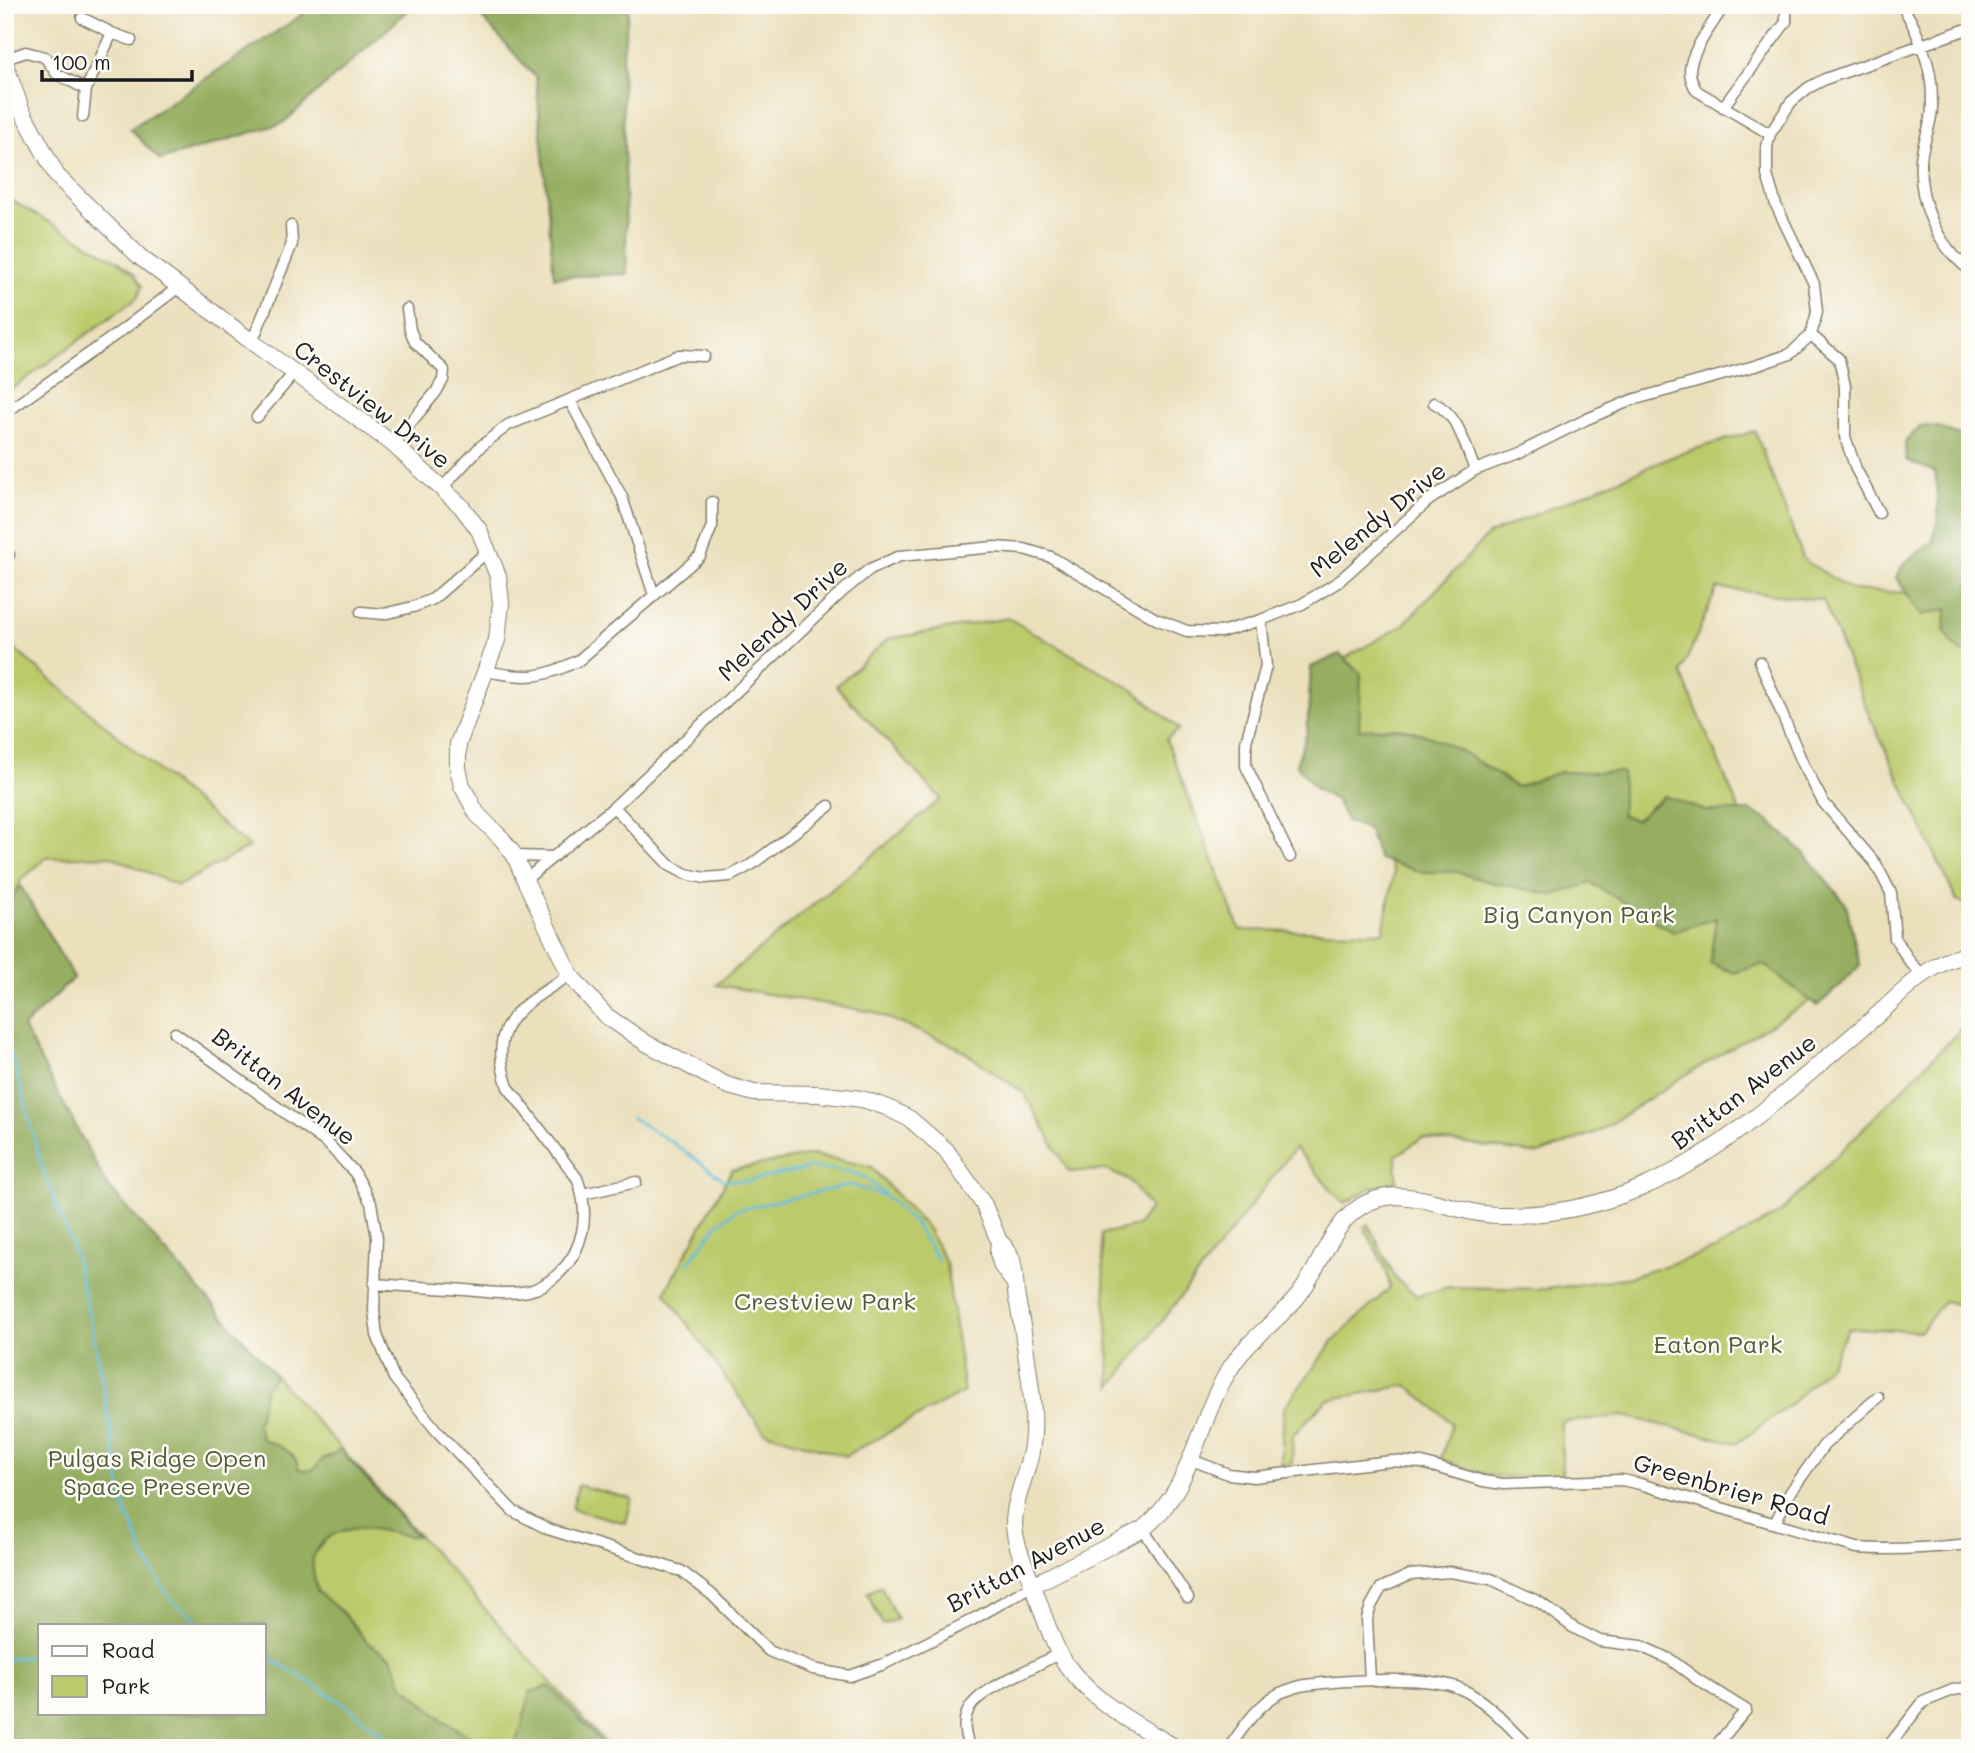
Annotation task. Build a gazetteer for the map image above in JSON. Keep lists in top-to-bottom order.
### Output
{
  "streets": {
    "street": [
      "Crestview Drive",
      "Melendy Drive",
      "Brittan Avenue",
      "Greenbrier Road"
    ]
  },
  "crossings": [
    ["Crestview Drive", "Melendy Drive"],
    ["Crestview Drive", "Brittan Avenue"],
    ["Brittan Avenue", "Greenbrier Road"]
  ],
  "parks": [
    "Big Canyon Park",
    "Crestview Park",
    "Eaton Park",
    "Pulgas Ridge Open Space Preserve"
  ],
  "legend": ["Road", "Park"],
  "scale_bar": "100 m"
}
